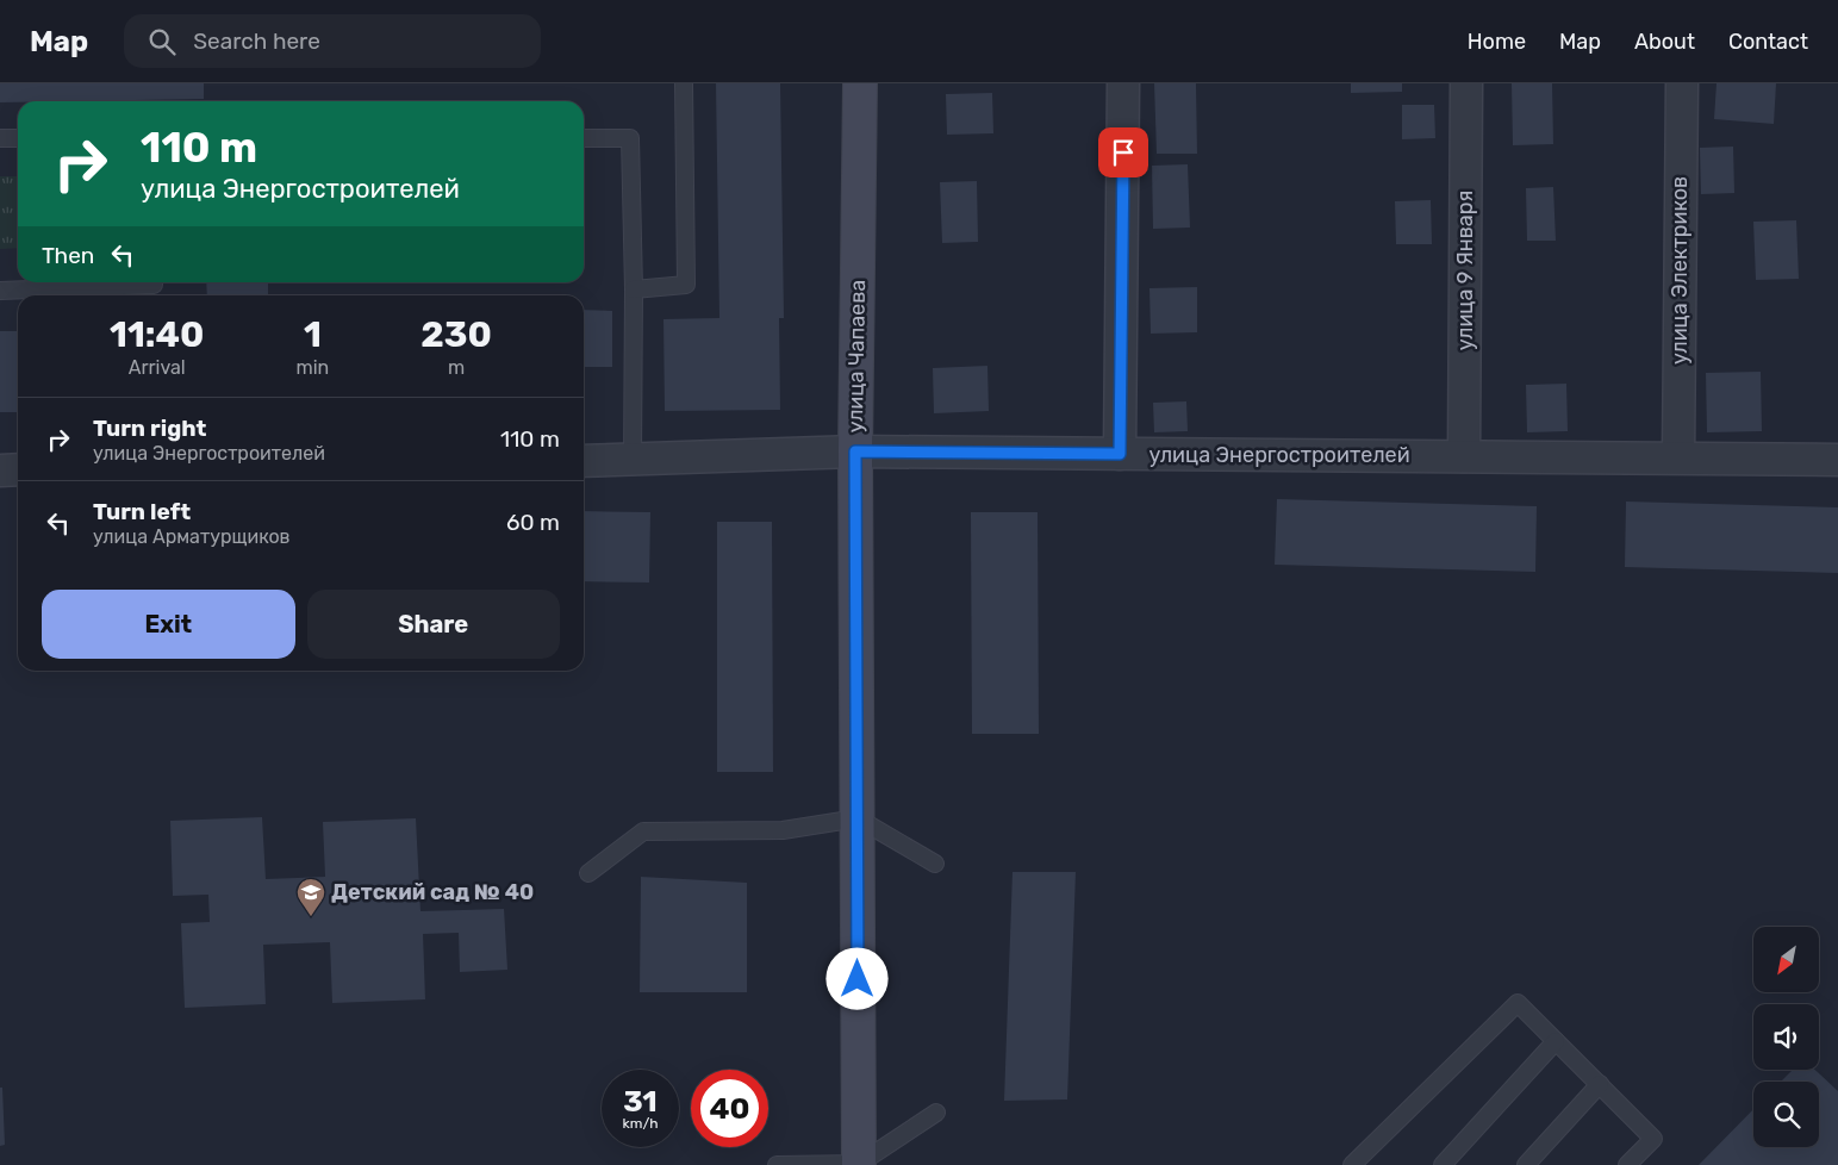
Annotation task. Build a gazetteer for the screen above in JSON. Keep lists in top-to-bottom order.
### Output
{
  "streets": {
    "street": [
      "улица 9 Января",
      "улица Электриков",
      "улица Чапаева",
      "улица Энергостроителей"
    ]
  },
  "crossings": [
    ["улица 9 Января", "улица Энергостроителей"],
    ["улица Электриков", "улица Энергостроителей"],
    ["улица Чапаева", "улица Энергостроителей"]
  ],
  "places": {
    "school or university": ["Детский сад № 40"]
  },
  "north": "bottom left",
  "page": {
    "header": "Map",
    "search": "Search here",
    "nav": [
      "Home",
      "Map",
      "About",
      "Contact"
    ],
    "turn": ["110 m", "улица Энергостроителей"],
    "then": "Then",
    "eta": [
      "11:40",
      "Arrival",
      "1",
      "min",
      "230",
      "m"
    ],
    "list": [
      {
        "name": "Turn right",
        "note": "улица Энергостроителей",
        "value": "110 m"
      },
      {
        "name": "Turn left",
        "note": "улица Арматурщиков",
        "value": "60 m"
      }
    ],
    "buttons": ["Exit", "Share"],
    "speed": "31 km/h",
    "limit": "40"
  }
}
